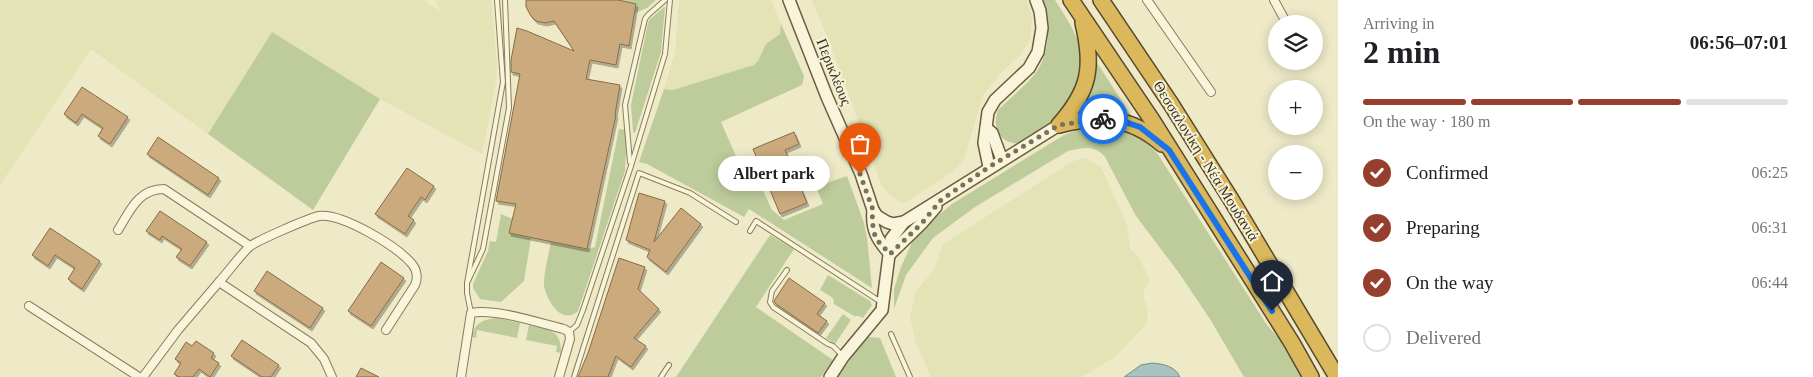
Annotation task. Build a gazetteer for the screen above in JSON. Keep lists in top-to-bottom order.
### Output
{
  "streets": {
    "highway": ["Θεσσαλονίκη - Νέα Μουδανιά"],
    "street": ["Περικλέους"]
  },
  "places": ["Albert park"],
  "page": {
    "heading": ["2 min", "Arriving in", "06:56–07:01"],
    "map_buttons": ["+", "−"],
    "bar": "On the way · 180 m",
    "list": [
      ["Confirmed", "06:25"],
      ["Preparing", "06:31"],
      ["On the way", "06:44"],
      "Delivered"
    ],
    "bubble": "Albert park"
  }
}
